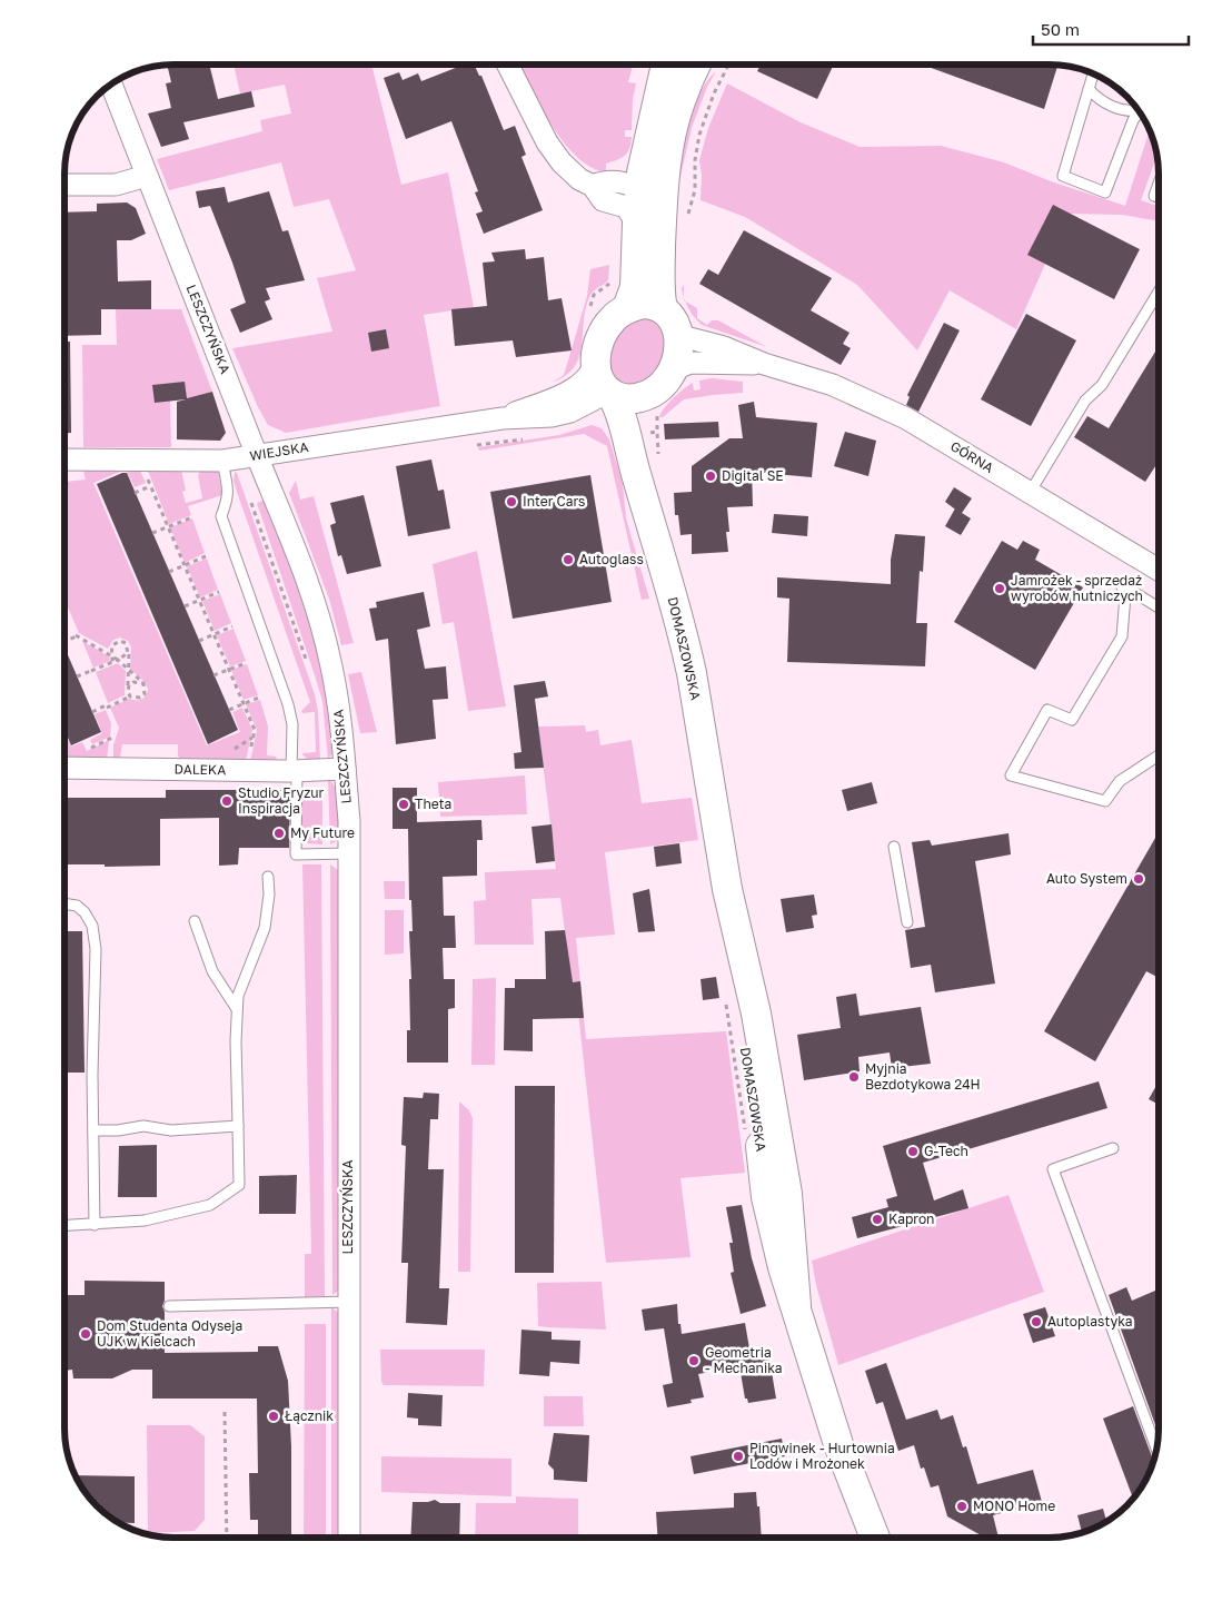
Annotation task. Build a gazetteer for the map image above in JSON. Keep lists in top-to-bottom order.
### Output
{
  "streets": {
    "street": [
      "LESZCZYŃSKA",
      "WIEJSKA",
      "GÓRNA",
      "DOMASZOWSKA",
      "DALEKA"
    ]
  },
  "crossings": [
    ["LESZCZYŃSKA", "WIEJSKA"],
    ["LESZCZYŃSKA", "DALEKA"],
    ["WIEJSKA", "GÓRNA"],
    ["WIEJSKA", "DOMASZOWSKA"],
    ["GÓRNA", "DOMASZOWSKA"]
  ],
  "places": [
    "Digital SE",
    "Inter Cars",
    "Autoglass",
    "Jamrożek - sprzedaż wyrobów hutniczych",
    "Studio Fryzur Inspiracja",
    "Theta",
    "My Future",
    "Auto System",
    "Myjnia Bezdotykowa 24H",
    "G-Tech",
    "Kapron",
    "Autoplastyka",
    "Dom Studenta Odyseja UJK w Kielcach",
    "Geometria - Mechanika",
    "Łącznik",
    "Pingwinek - Hurtownia Lodów i Mrożonek",
    "MONO Home"
  ],
  "scale_bar": "50 m"
}
